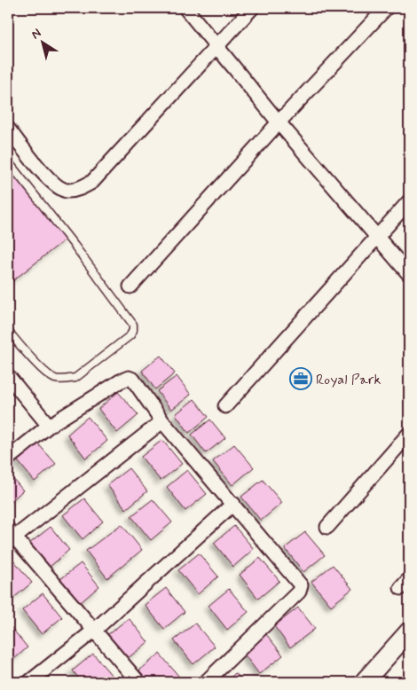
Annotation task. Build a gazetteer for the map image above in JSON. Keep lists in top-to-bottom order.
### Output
{
  "places": {
    "office": ["Royal Park"]
  },
  "north": "top left"
}
